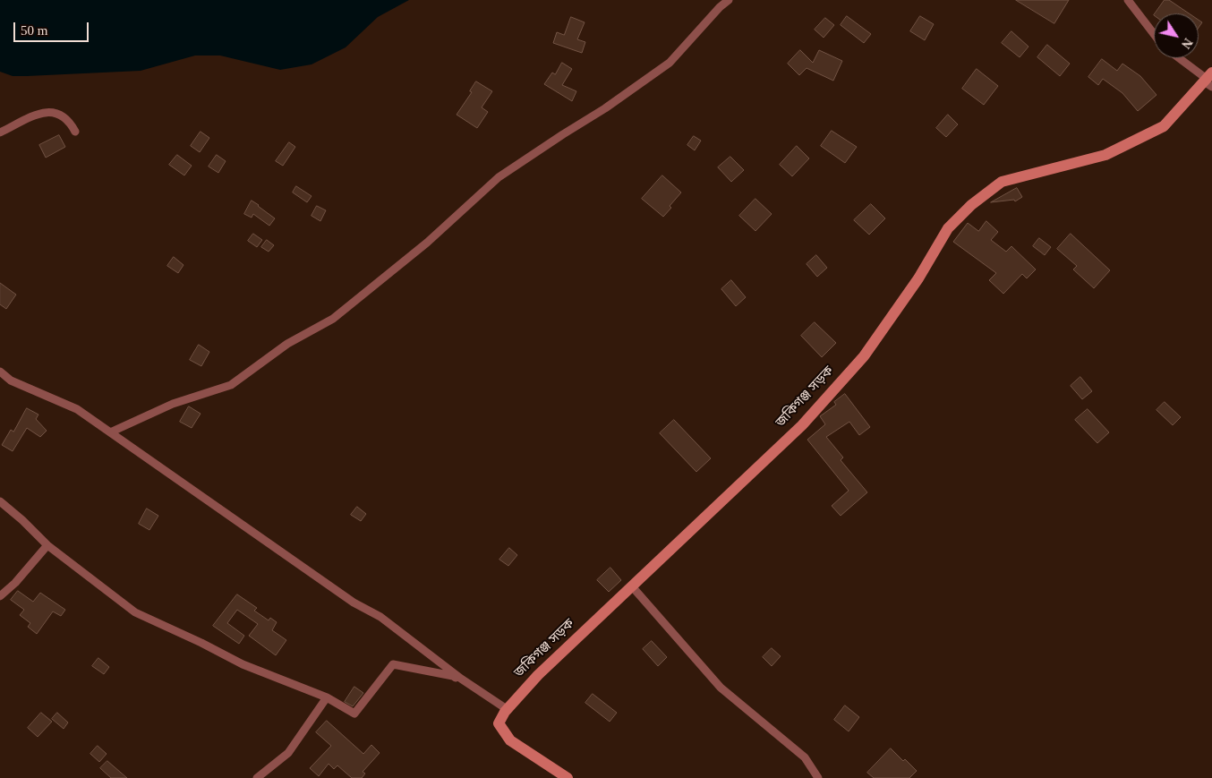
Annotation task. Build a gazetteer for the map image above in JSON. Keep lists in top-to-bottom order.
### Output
{
  "streets": {
    "main road": ["জকিগঞ্জ সড়ক"]
  },
  "scale_bar": "50 m",
  "north": "bottom right"
}
